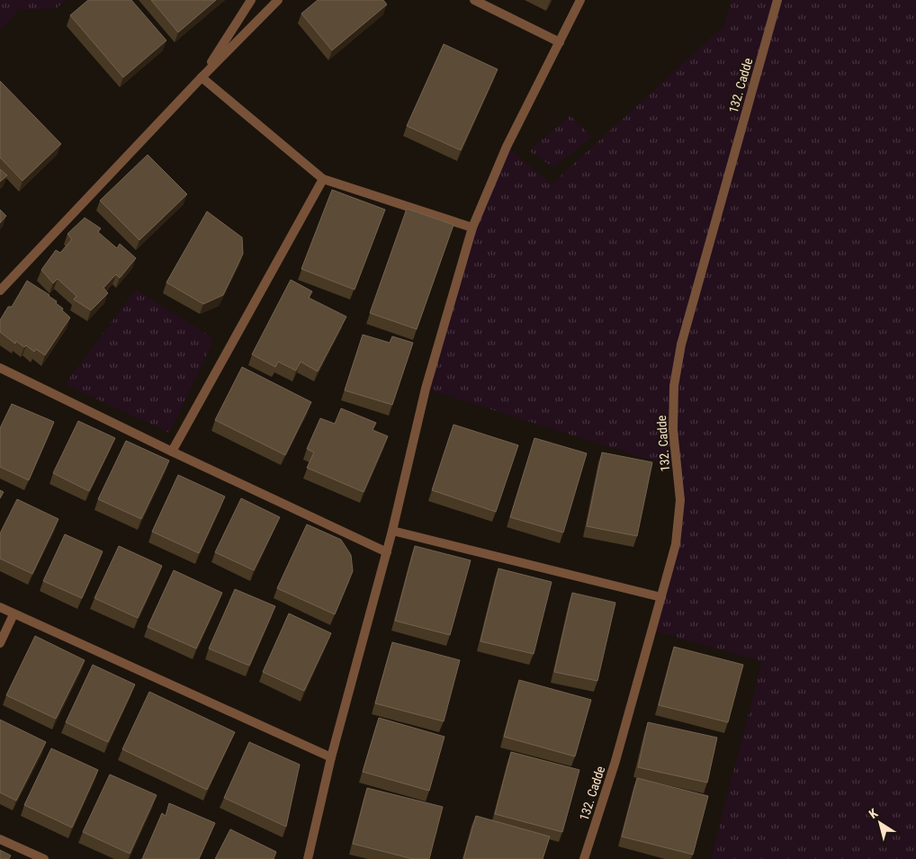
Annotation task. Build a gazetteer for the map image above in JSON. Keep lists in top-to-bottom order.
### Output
{
  "streets": {
    "street": ["132. Cadde"]
  },
  "north": "top left"
}
